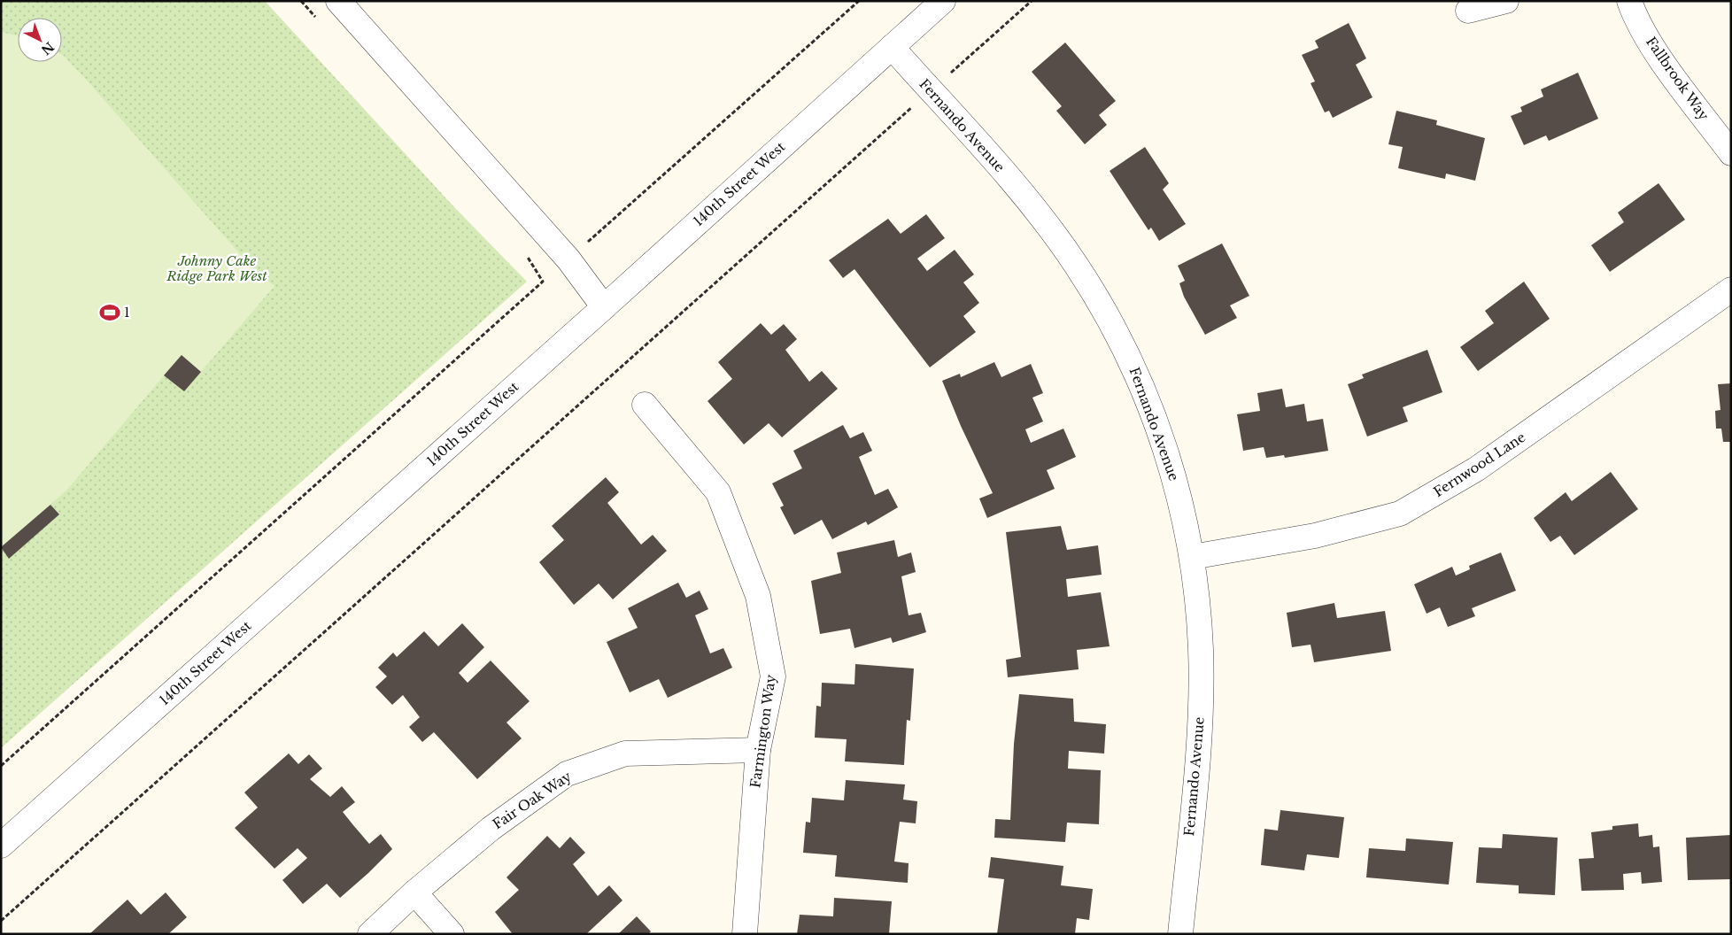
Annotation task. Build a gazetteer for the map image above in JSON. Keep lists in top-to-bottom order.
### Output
{
  "streets": {
    "street": [
      "Fallbrook Way",
      "Fernando Avenue",
      "140th Street West",
      "Fernwood Lane",
      "Farmington Way",
      "Fair Oak Way"
    ]
  },
  "crossings": [
    ["Fernando Avenue", "140th Street West"],
    ["Fernando Avenue", "Fernwood Lane"],
    ["Farmington Way", "Fair Oak Way"]
  ],
  "parks": ["Johnny Cake Ridge Park West"],
  "places": {
    "sports": ["1"]
  },
  "north": "bottom right"
}
